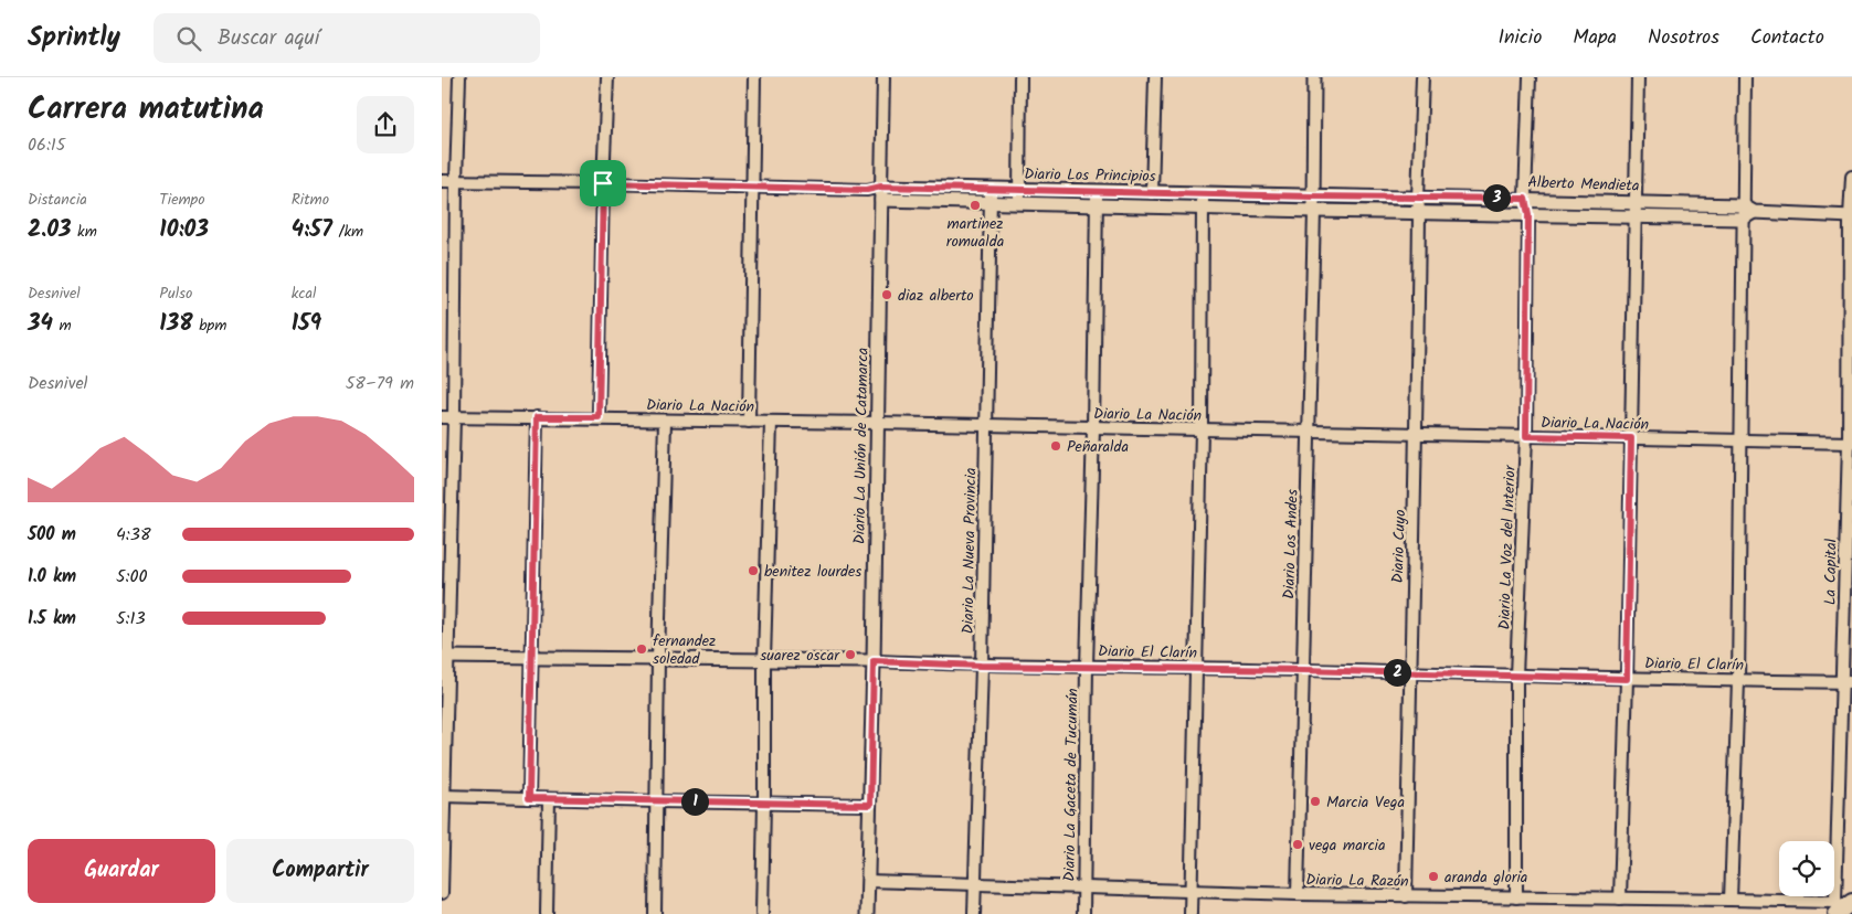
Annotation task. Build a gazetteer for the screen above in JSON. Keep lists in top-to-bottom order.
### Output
{
  "streets": {
    "street": [
      "Diario Los Principios",
      "Alberto Mendieta",
      "Diario La Nación",
      "Diario La Unión de Catamarca",
      "Diario Los Andes",
      "Diario Cuyo",
      "Diario La Voz del Interior",
      "Diario La Nueva Provincia",
      "La Capital",
      "Diario El Clarín",
      "Diario La Gaceta de Tucumán",
      "Diario La Razón"
    ]
  },
  "crossings": [
    ["Diario Los Principios", "Alberto Mendieta"],
    ["Diario Los Principios", "Diario La Unión de Catamarca"],
    ["Diario Los Principios", "Diario Los Andes"],
    ["Diario Los Principios", "Diario La Nueva Provincia"],
    ["Diario Los Principios", "Diario La Gaceta de Tucumán"],
    ["Alberto Mendieta", "Diario Los Andes"],
    ["Alberto Mendieta", "Diario Cuyo"],
    ["Alberto Mendieta", "Diario La Voz del Interior"],
    ["Alberto Mendieta", "La Capital"],
    ["Diario La Nación", "Diario La Unión de Catamarca"],
    ["Diario La Nación", "Diario Los Andes"],
    ["Diario La Nación", "Diario Cuyo"],
    ["Diario La Nación", "Diario La Voz del Interior"],
    ["Diario La Nación", "Diario La Nueva Provincia"],
    ["Diario La Nación", "La Capital"],
    ["Diario La Nación", "Diario La Gaceta de Tucumán"],
    ["Diario La Unión de Catamarca", "Diario El Clarín"],
    ["Diario La Unión de Catamarca", "Diario La Razón"],
    ["Diario Los Andes", "Diario El Clarín"],
    ["Diario Los Andes", "Diario La Razón"],
    ["Diario Cuyo", "Diario El Clarín"],
    ["Diario Cuyo", "Diario La Razón"],
    ["Diario La Voz del Interior", "Diario El Clarín"],
    ["Diario La Voz del Interior", "Diario La Razón"],
    ["Diario La Nueva Provincia", "Diario El Clarín"],
    ["Diario La Nueva Provincia", "Diario La Razón"],
    ["La Capital", "Diario El Clarín"],
    ["La Capital", "Diario La Razón"],
    ["Diario El Clarín", "Diario La Gaceta de Tucumán"],
    ["Diario La Gaceta de Tucumán", "Diario La Razón"]
  ],
  "places": [
    "martinez romualda",
    "diaz alberto",
    "Peñaralda",
    "benitez lourdes",
    "fernandez soledad",
    "suarez oscar",
    "Marcia Vega",
    "vega marcia",
    "aranda gloria"
  ],
  "page": {
    "header": "Sprintly",
    "search": "Buscar aquí",
    "nav": [
      "Inicio",
      "Mapa",
      "Nosotros",
      "Contacto"
    ],
    "heading": ["Carrera matutina", "06:15"],
    "stats": [
      ["Distancia", "2.03 km"],
      ["Tiempo", "10:03"],
      ["Ritmo", "4:57 /km"],
      ["Desnivel", "34 m"],
      ["Pulso", "138 bpm"],
      ["kcal", "159"]
    ],
    "pins": ["3", "2", "1"],
    "chart": ["Desnivel", "58–79 m"],
    "list": [
      {
        "name": "500 m",
        "note": "4:38"
      },
      {
        "name": "1.0 km",
        "note": "5:00"
      },
      {
        "name": "1.5 km",
        "note": "5:13"
      }
    ],
    "buttons": ["Guardar", "Compartir"]
  }
}
